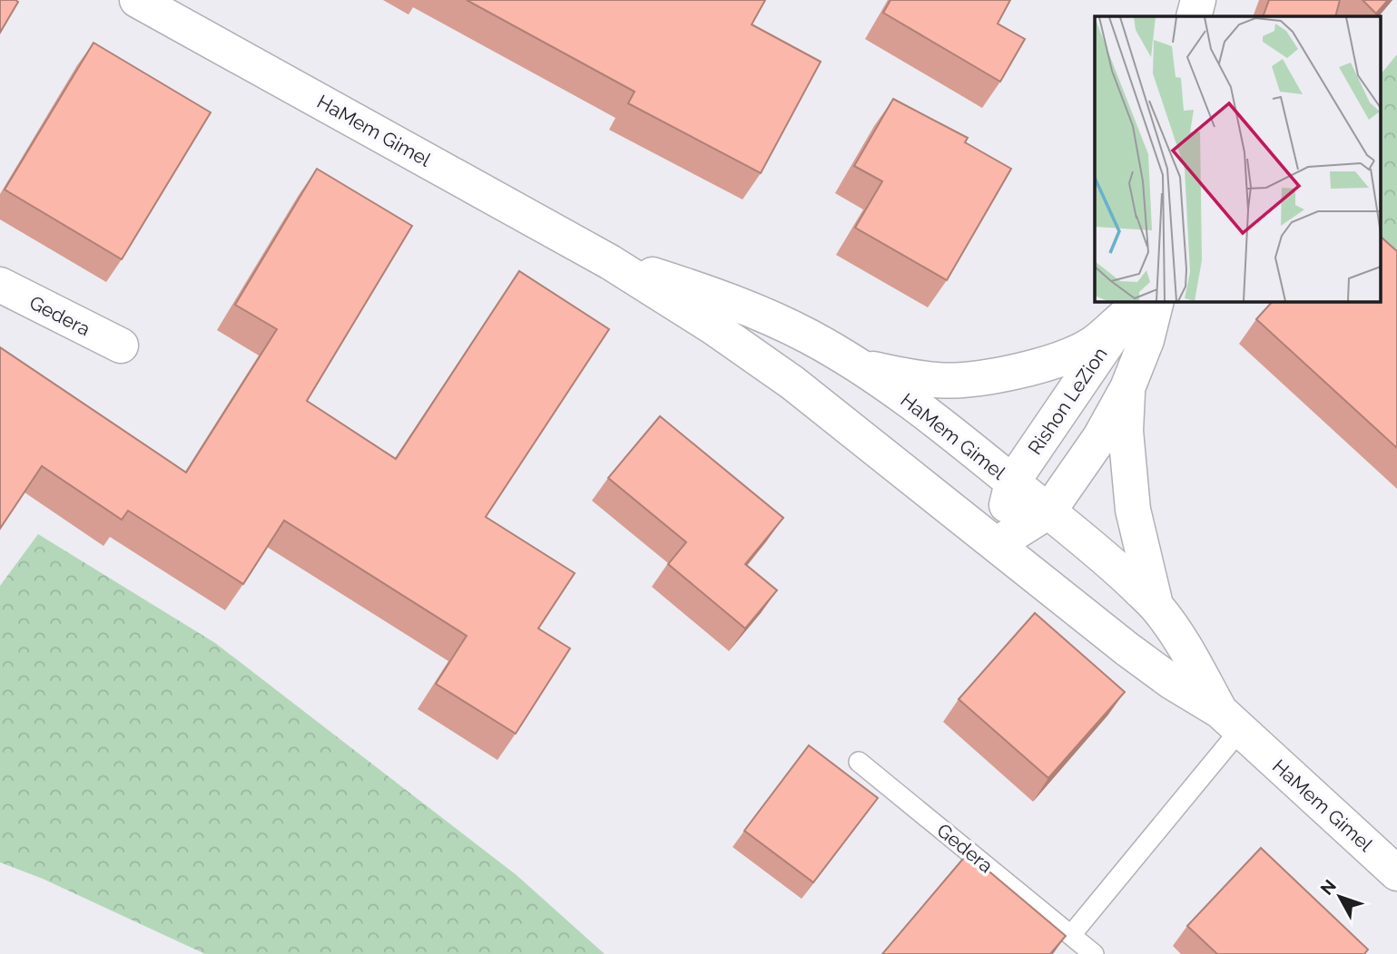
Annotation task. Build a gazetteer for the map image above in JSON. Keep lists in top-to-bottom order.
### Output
{
  "streets": {
    "street": ["HaMem Gimel", "Gedera", "Rishon LeZion"]
  },
  "crossings": [
    ["HaMem Gimel", "Rishon LeZion"]
  ],
  "north": "top left"
}
